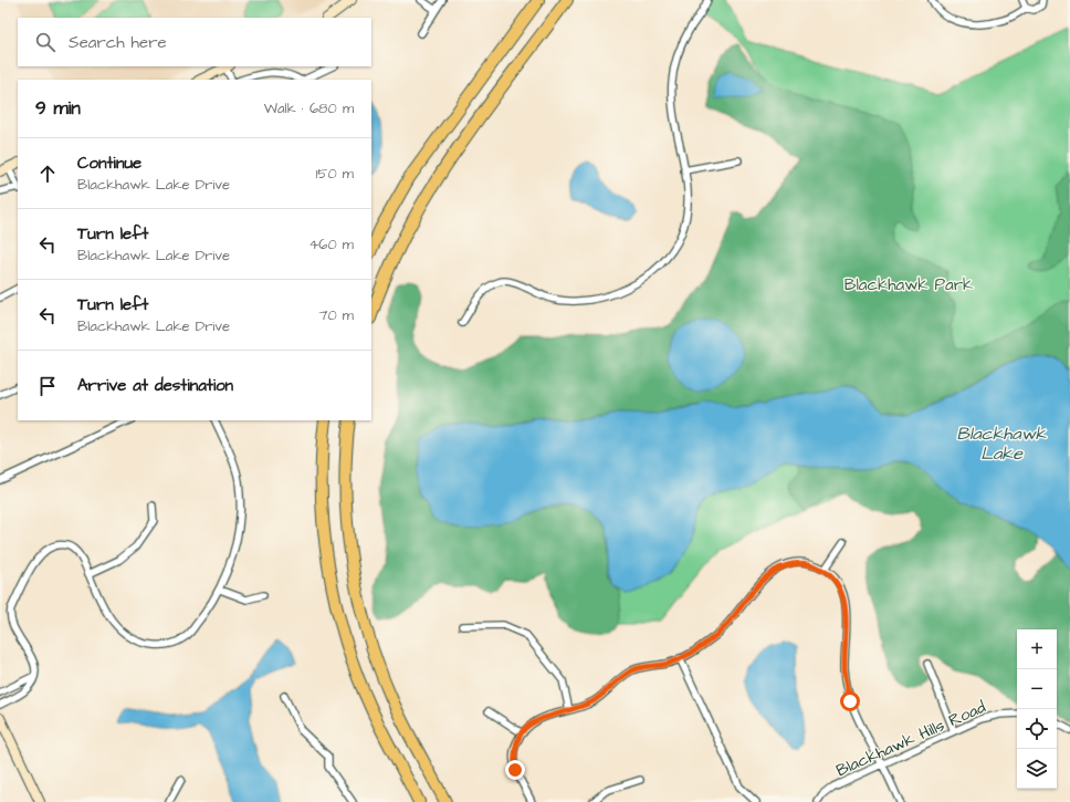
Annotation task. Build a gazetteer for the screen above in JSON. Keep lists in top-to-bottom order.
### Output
{
  "streets": {
    "street": ["Blackhawk Hills Road"]
  },
  "water": ["Blackhawk Lake"],
  "parks": ["Blackhawk Park"],
  "page": {
    "search": "Search here",
    "heading": ["9 min", "Walk · 680 m"],
    "list": [
      ["Continue", "Blackhawk Lake Drive", "150 m"],
      ["Turn left", "Blackhawk Lake Drive", "460 m"],
      ["Turn left", "Blackhawk Lake Drive", "70 m"],
      "Arrive at destination"
    ],
    "map_buttons": ["+", "−"]
  }
}
